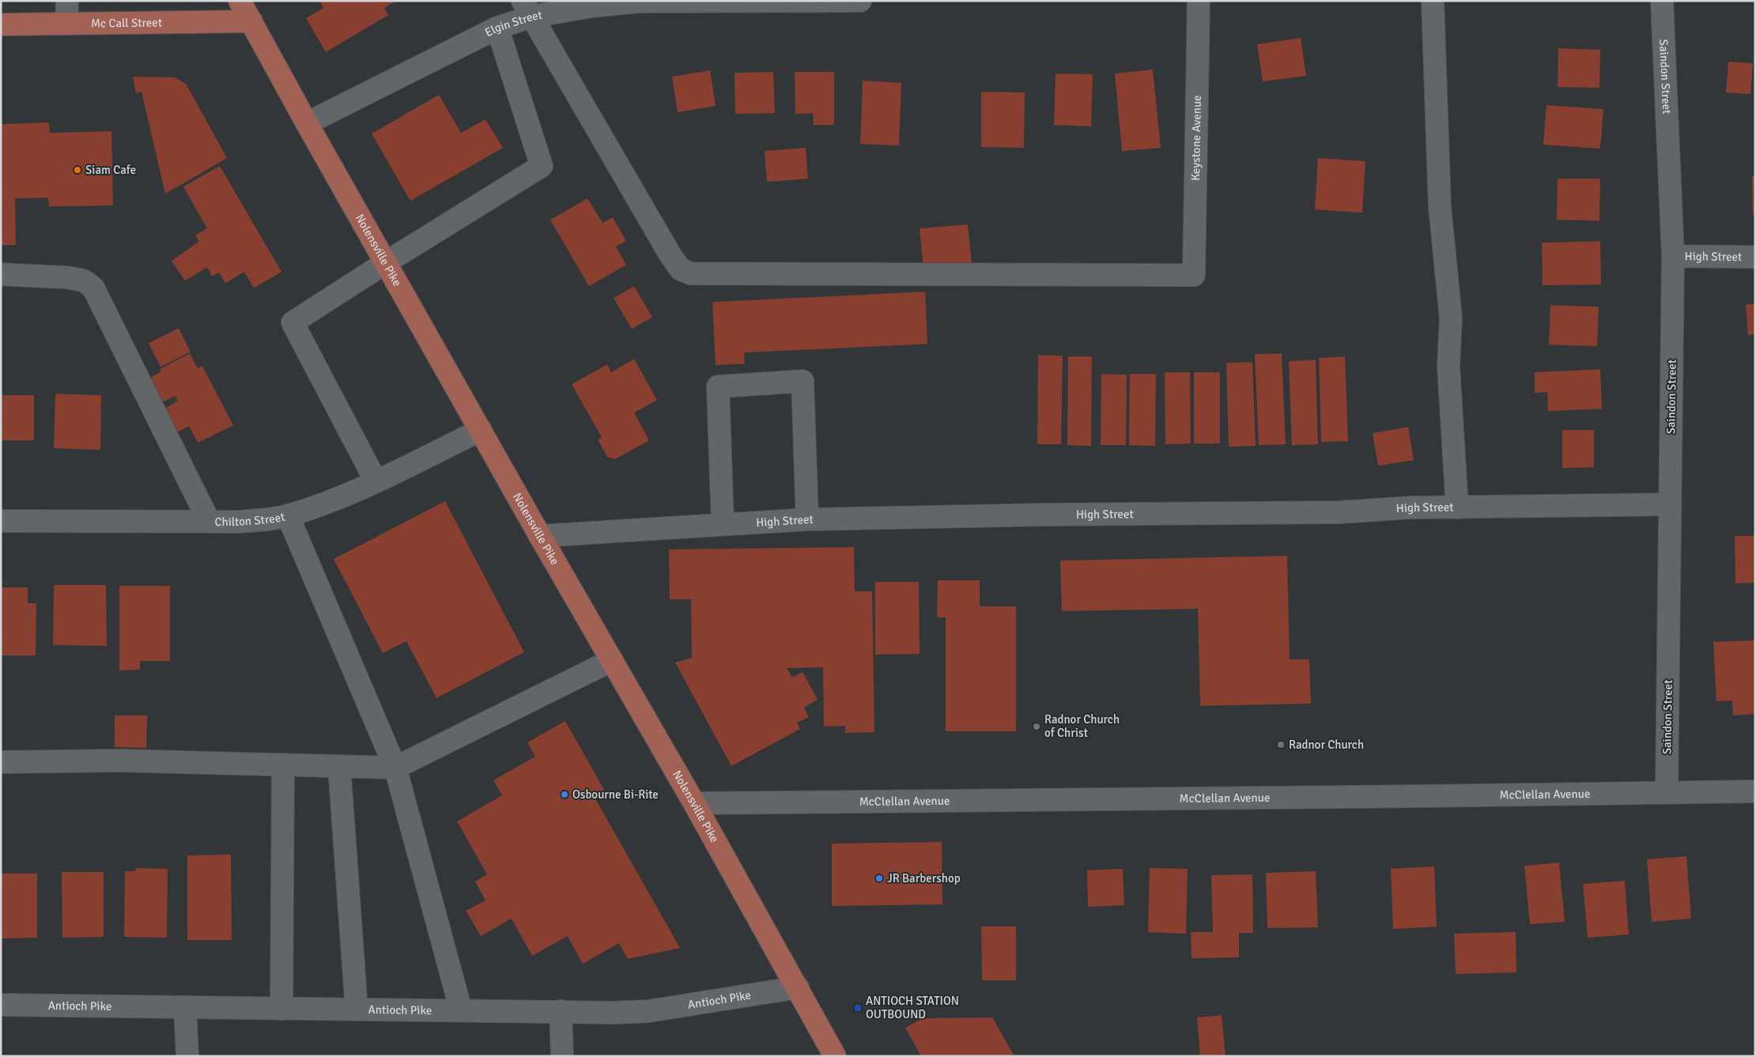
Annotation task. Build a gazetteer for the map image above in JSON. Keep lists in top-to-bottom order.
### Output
{
  "streets": {
    "main road": ["Mc Call Street", "Nolensville Pike"],
    "street": [
      "Elgin Street",
      "Saindon Street",
      "Keystone Avenue",
      "High Street",
      "Chilton Street",
      "McClellan Avenue",
      "Antioch Pike"
    ]
  },
  "crossings": [
    ["Mc Call Street", "Nolensville Pike"],
    ["Elgin Street", "Keystone Avenue"],
    ["Elgin Street", "Nolensville Pike"],
    ["Saindon Street", "High Street"],
    ["Saindon Street", "McClellan Avenue"],
    ["Nolensville Pike", "High Street"],
    ["Nolensville Pike", "Chilton Street"],
    ["Nolensville Pike", "McClellan Avenue"],
    ["Nolensville Pike", "Antioch Pike"]
  ],
  "places": {
    "other": [
      "Siam Cafe",
      "Radnor Church of Christ",
      "Radnor Church",
      "Osbourne Bi-Rite",
      "JR Barbershop"
    ],
    "transit": ["ANTIOCH STATION OUTBOUND"]
  }
}
